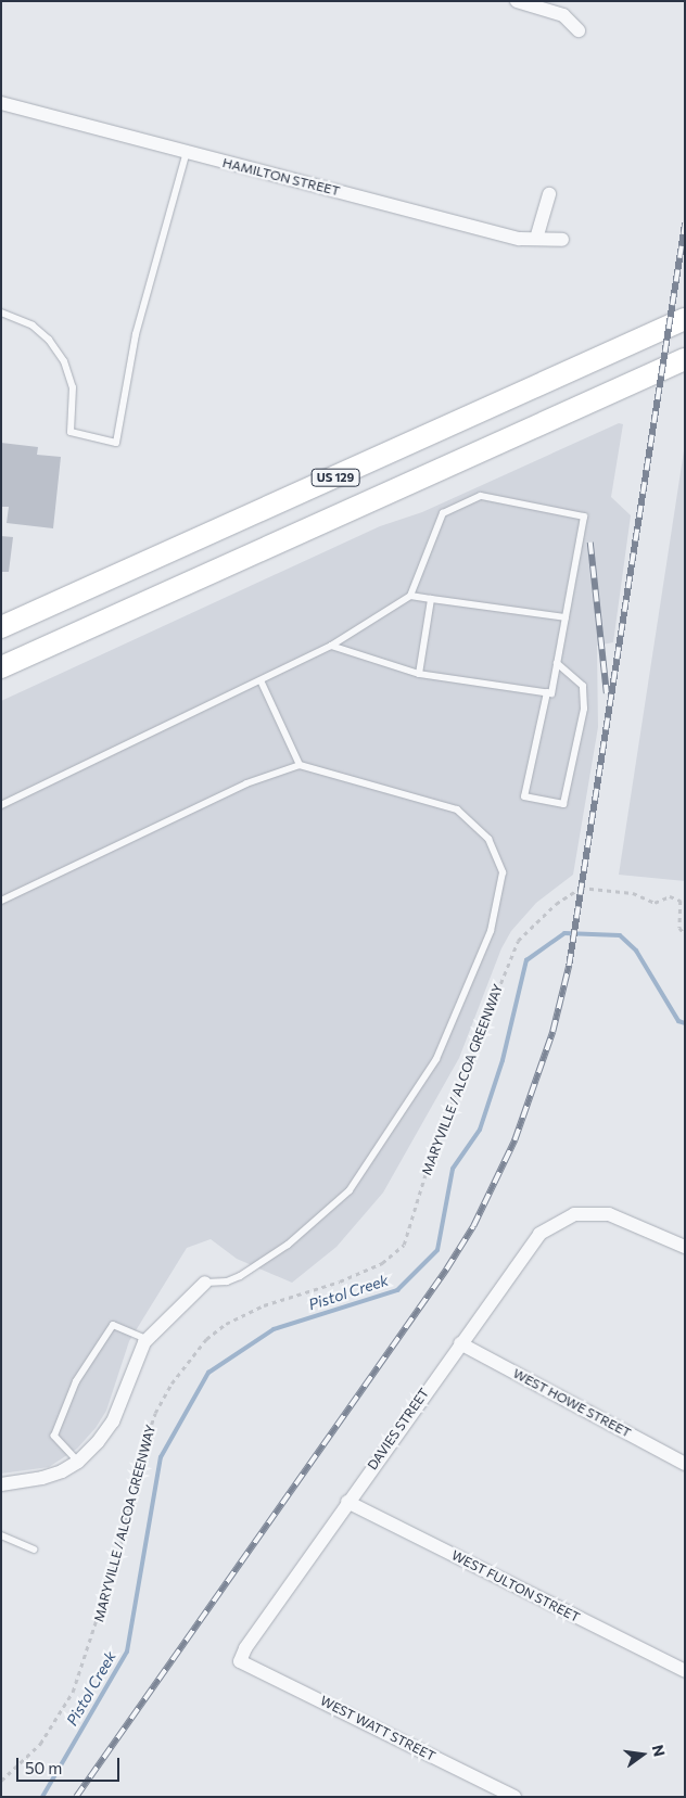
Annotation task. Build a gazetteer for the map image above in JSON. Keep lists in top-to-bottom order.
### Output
{
  "streets": {
    "highway": ["US 129"],
    "street": [
      "HAMILTON STREET",
      "WEST HOWE STREET",
      "DAVIES STREET",
      "WEST FULTON STREET",
      "WEST WATT STREET"
    ],
    "path": ["MARYVILLE / ALCOA GREENWAY"]
  },
  "crossings": [
    ["WEST HOWE STREET", "DAVIES STREET"],
    ["DAVIES STREET", "WEST FULTON STREET"],
    ["DAVIES STREET", "WEST WATT STREET"]
  ],
  "water": ["Pistol Creek"],
  "scale_bar": "50 m",
  "north": "right"
}
